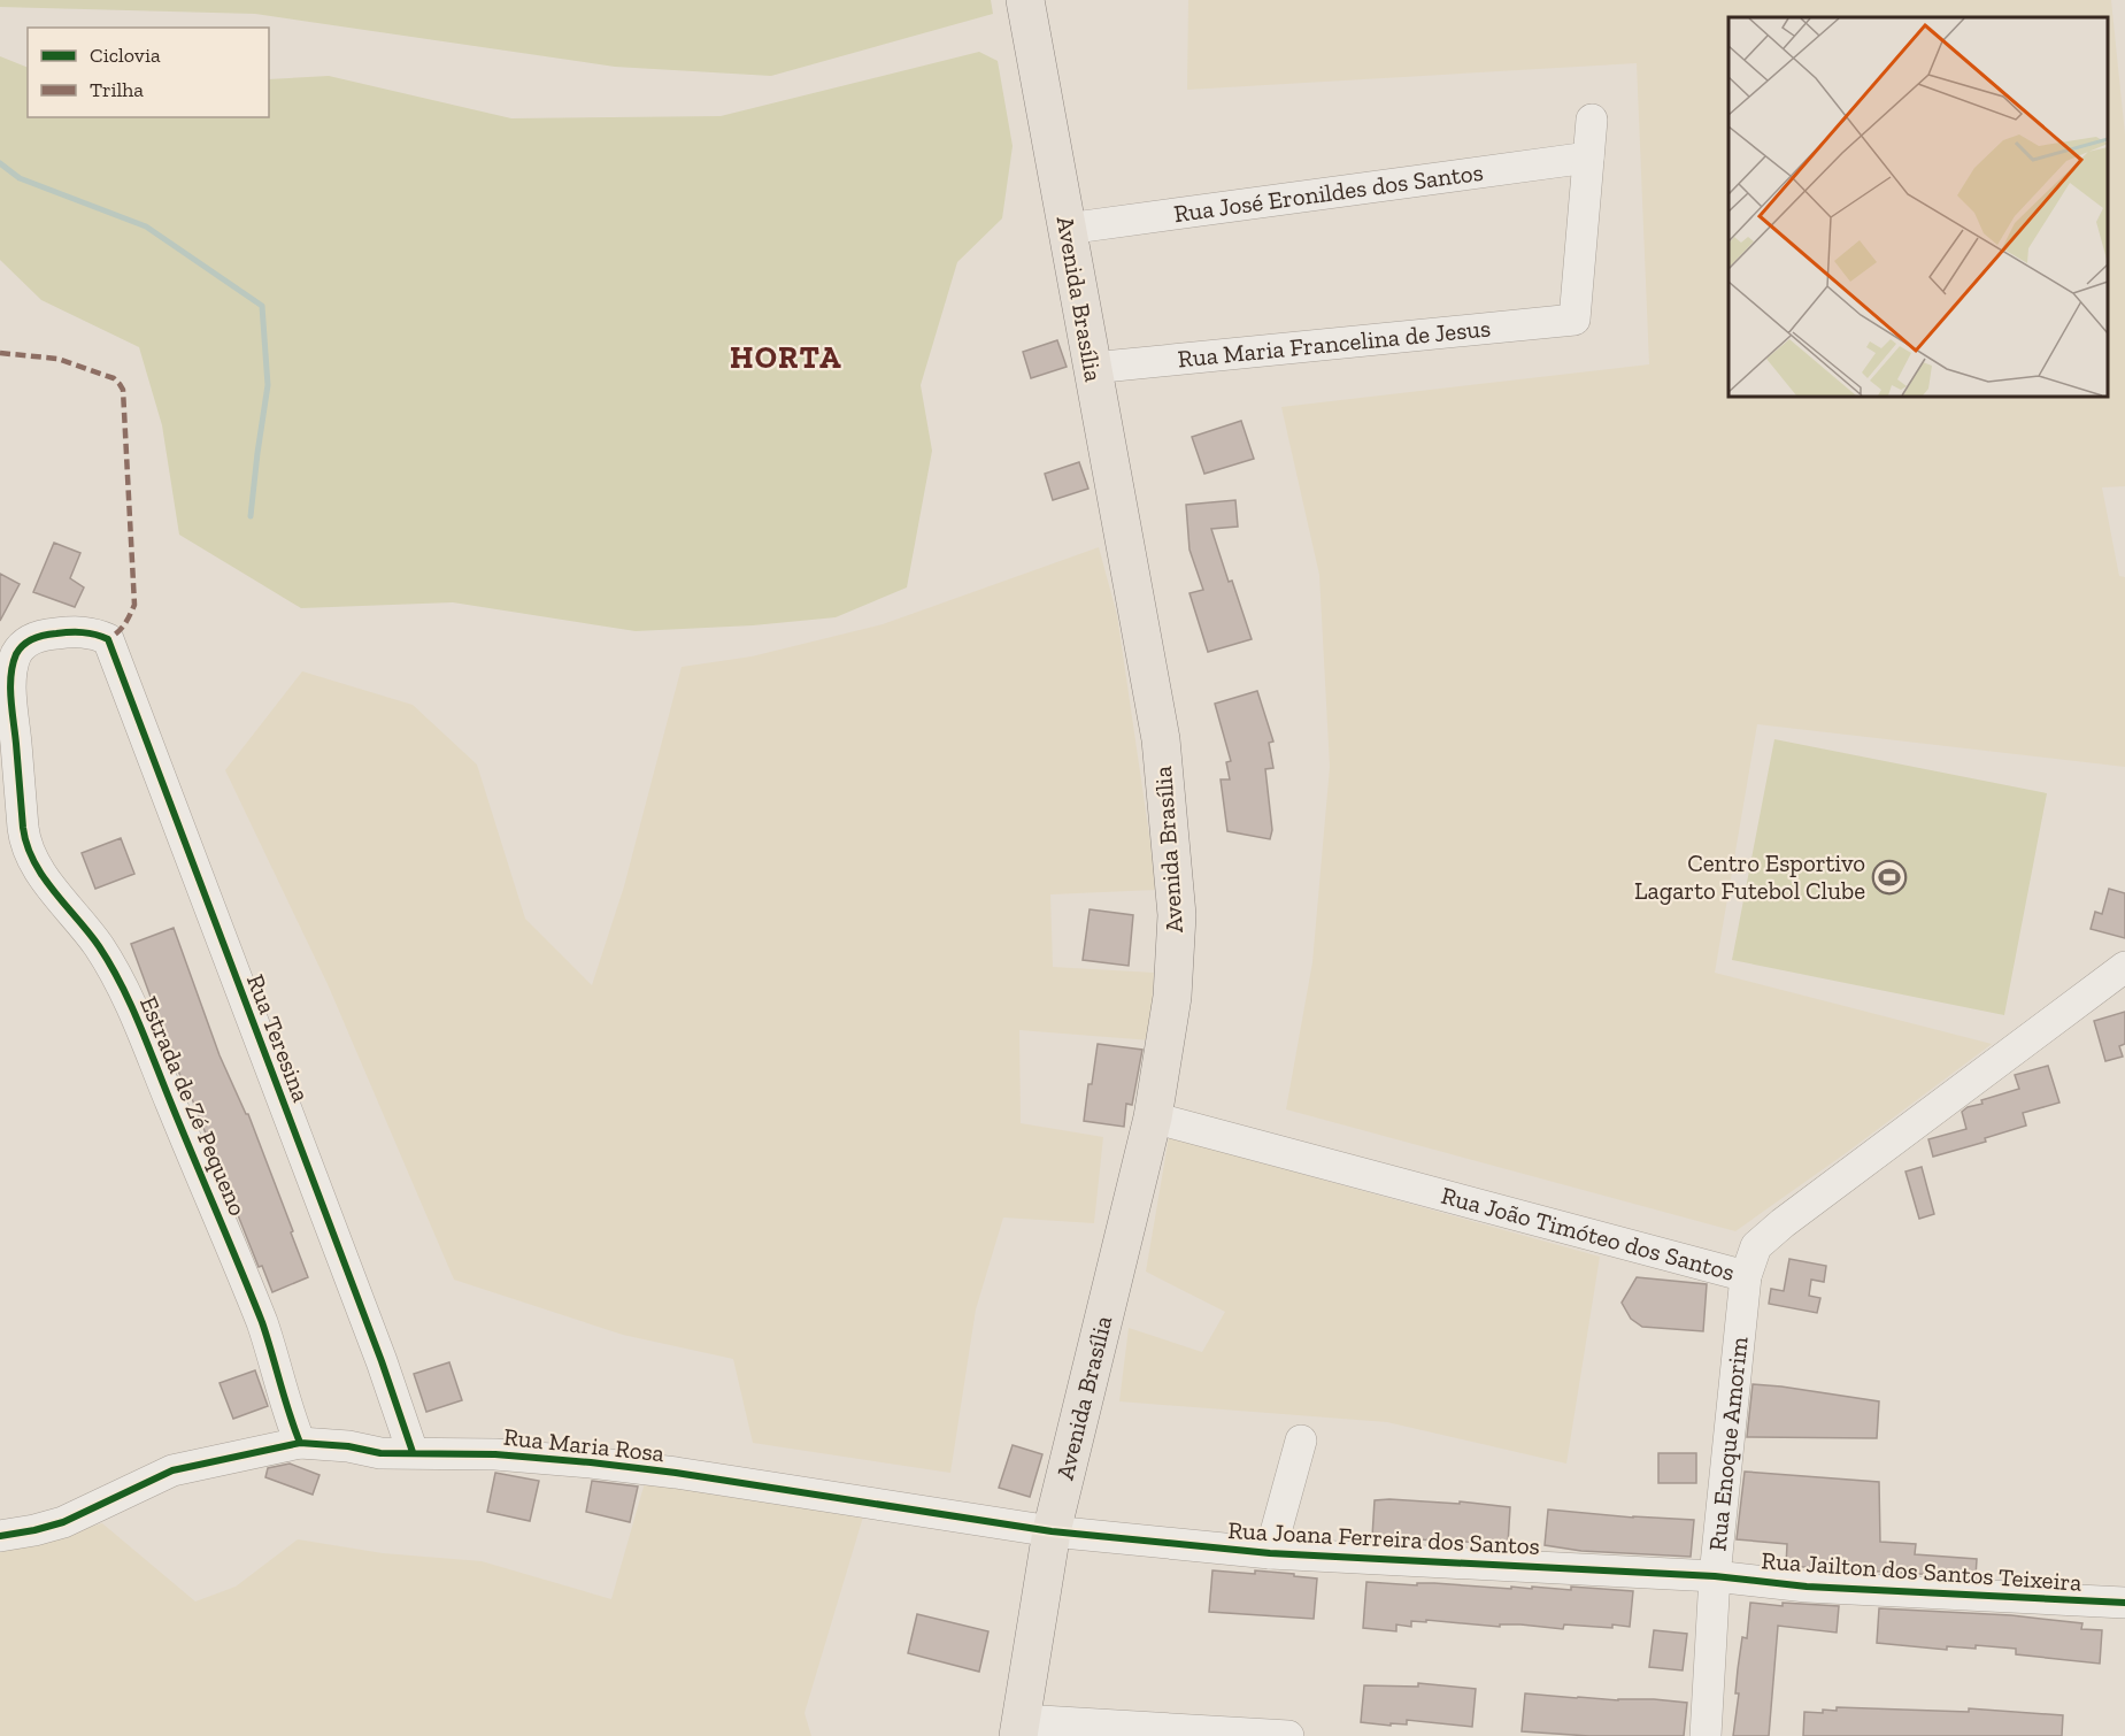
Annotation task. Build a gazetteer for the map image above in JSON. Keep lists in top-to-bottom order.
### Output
{
  "streets": {
    "main road": ["Avenida Brasília"],
    "street": [
      "Rua José Eronildes dos Santos",
      "Rua Maria Francelina de Jesus",
      "Rua Teresina",
      "Estrada de Zé Pequeno",
      "Rua João Timóteo dos Santos",
      "Rua Enoque Amorim",
      "Rua Maria Rosa",
      "Rua Joana Ferreira dos Santos",
      "Rua Jailton dos Santos Teixeira"
    ]
  },
  "crossings": [
    ["Rua José Eronildes dos Santos", "Avenida Brasília"],
    ["Rua José Eronildes dos Santos", "Rua Maria Francelina de Jesus"],
    ["Avenida Brasília", "Rua Maria Francelina de Jesus"],
    ["Avenida Brasília", "Rua João Timóteo dos Santos"],
    ["Avenida Brasília", "Rua Maria Rosa"],
    ["Avenida Brasília", "Rua Joana Ferreira dos Santos"],
    ["Rua Teresina", "Estrada de Zé Pequeno"],
    ["Rua Teresina", "Rua Maria Rosa"],
    ["Estrada de Zé Pequeno", "Rua Maria Rosa"],
    ["Rua João Timóteo dos Santos", "Rua Enoque Amorim"],
    ["Rua Enoque Amorim", "Rua Joana Ferreira dos Santos"],
    ["Rua Enoque Amorim", "Rua Jailton dos Santos Teixeira"],
    ["Rua Maria Rosa", "Rua Joana Ferreira dos Santos"],
    ["Rua Joana Ferreira dos Santos", "Rua Jailton dos Santos Teixeira"]
  ],
  "districts": ["HORTA"],
  "places": {
    "sports": ["Centro Esportivo Lagarto Futebol Clube"]
  },
  "legend": ["Ciclovia", "Trilha"]
}
